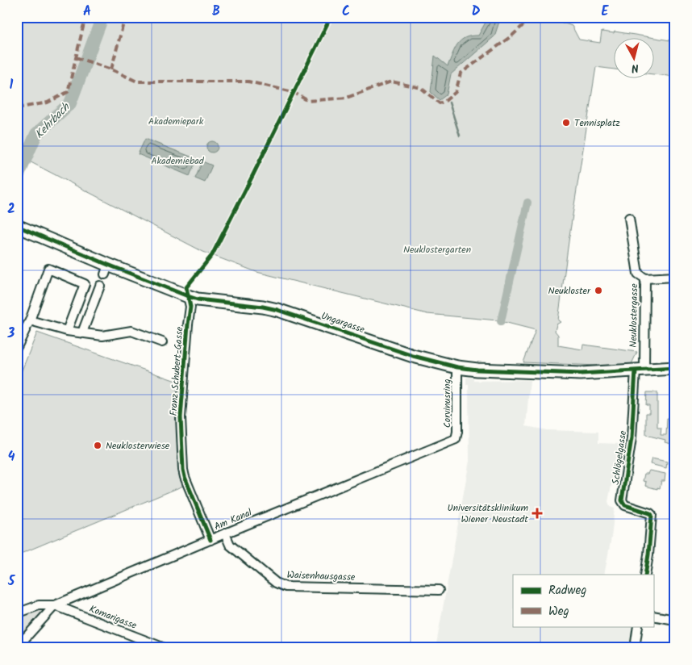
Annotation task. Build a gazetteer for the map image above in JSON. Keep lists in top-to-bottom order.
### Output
{
  "streets": {
    "main road": ["Ungargasse"],
    "street": [
      "Neuklostergasse",
      "Franz Schubert-Gasse",
      "Corvinusring",
      "Schlögelgasse",
      "Am Kanal",
      "Waisenhausgasse",
      "Komarigasse"
    ]
  },
  "crossings": [
    ["Neuklostergasse", "Ungargasse"],
    ["Neuklostergasse", "Schlögelgasse"],
    ["Ungargasse", "Franz Schubert-Gasse"],
    ["Ungargasse", "Corvinusring"],
    ["Ungargasse", "Schlögelgasse"],
    ["Franz Schubert-Gasse", "Am Kanal"],
    ["Corvinusring", "Am Kanal"],
    ["Am Kanal", "Waisenhausgasse"],
    ["Am Kanal", "Komarigasse"]
  ],
  "water": ["Kehrbach"],
  "parks": ["Akademiepark", "Akademiebad", "Neuklostergarten"],
  "places": {
    "other": ["Tennisplatz", "Neukloster", "Neuklosterwiese"],
    "health": ["Universitätsklinikum Wiener Neustadt"]
  },
  "legend": ["Radweg", "Weg"],
  "north": "bottom",
  "grid": {
    "columns": [
      "A",
      "B",
      "C",
      "D",
      "E"
    ],
    "rows": [
      "1",
      "2",
      "3",
      "4",
      "5"
    ]
  }
}
